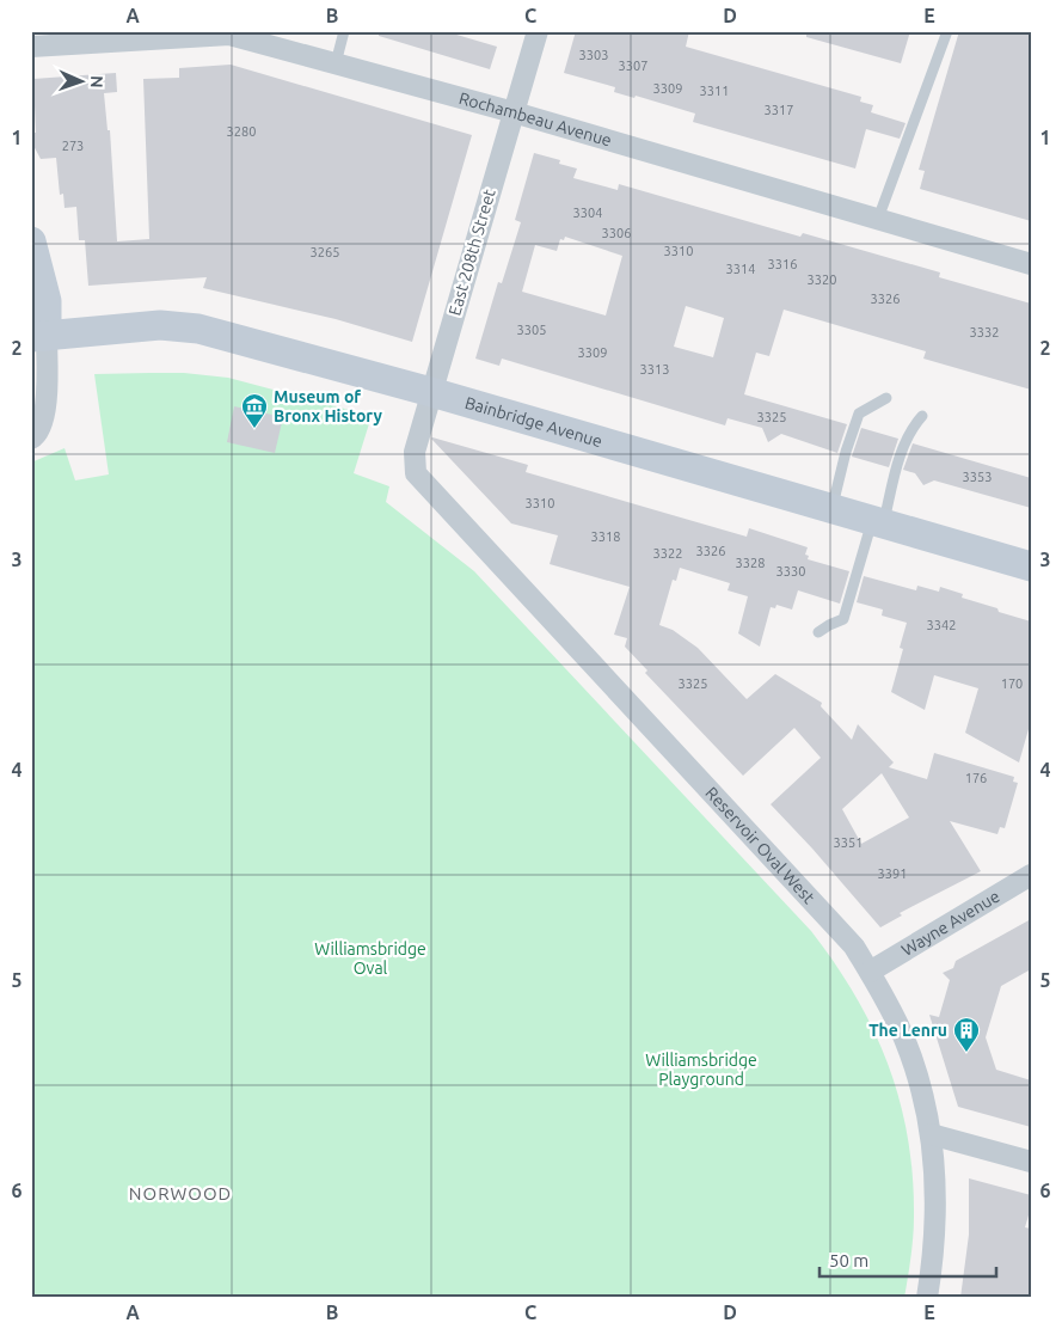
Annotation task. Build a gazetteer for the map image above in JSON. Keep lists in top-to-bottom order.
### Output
{
  "streets": {
    "main road": ["Bainbridge Avenue"],
    "street": [
      "Rochambeau Avenue",
      "East 208th Street",
      "Reservoir Oval West",
      "Wayne Avenue"
    ]
  },
  "crossings": [
    ["Rochambeau Avenue", "East 208th Street"],
    ["East 208th Street", "Bainbridge Avenue"],
    ["East 208th Street", "Reservoir Oval West"],
    ["Reservoir Oval West", "Wayne Avenue"]
  ],
  "districts": ["NORWOOD"],
  "parks": ["Williamsbridge Oval", "Williamsbridge Playground"],
  "places": {
    "museum": ["Museum of Bronx History"],
    "building": ["The Lenru"]
  },
  "house_numbers": [
    "3303",
    "3307",
    "3309",
    "3311",
    "3317",
    "3280",
    "273",
    "3304",
    "3306",
    "3310",
    "3265",
    "3316",
    "3314",
    "3320",
    "3326",
    "3305",
    "3332",
    "3309",
    "3313",
    "3325",
    "3353",
    "3310",
    "3318",
    "3326",
    "3322",
    "3328",
    "3330",
    "3342",
    "3325",
    "170",
    "176",
    "3351",
    "3391"
  ],
  "scale_bar": "50 m",
  "north": "right",
  "grid": {
    "columns": [
      "A",
      "B",
      "C",
      "D",
      "E"
    ],
    "rows": [
      "1",
      "2",
      "3",
      "4",
      "5",
      "6"
    ]
  }
}
